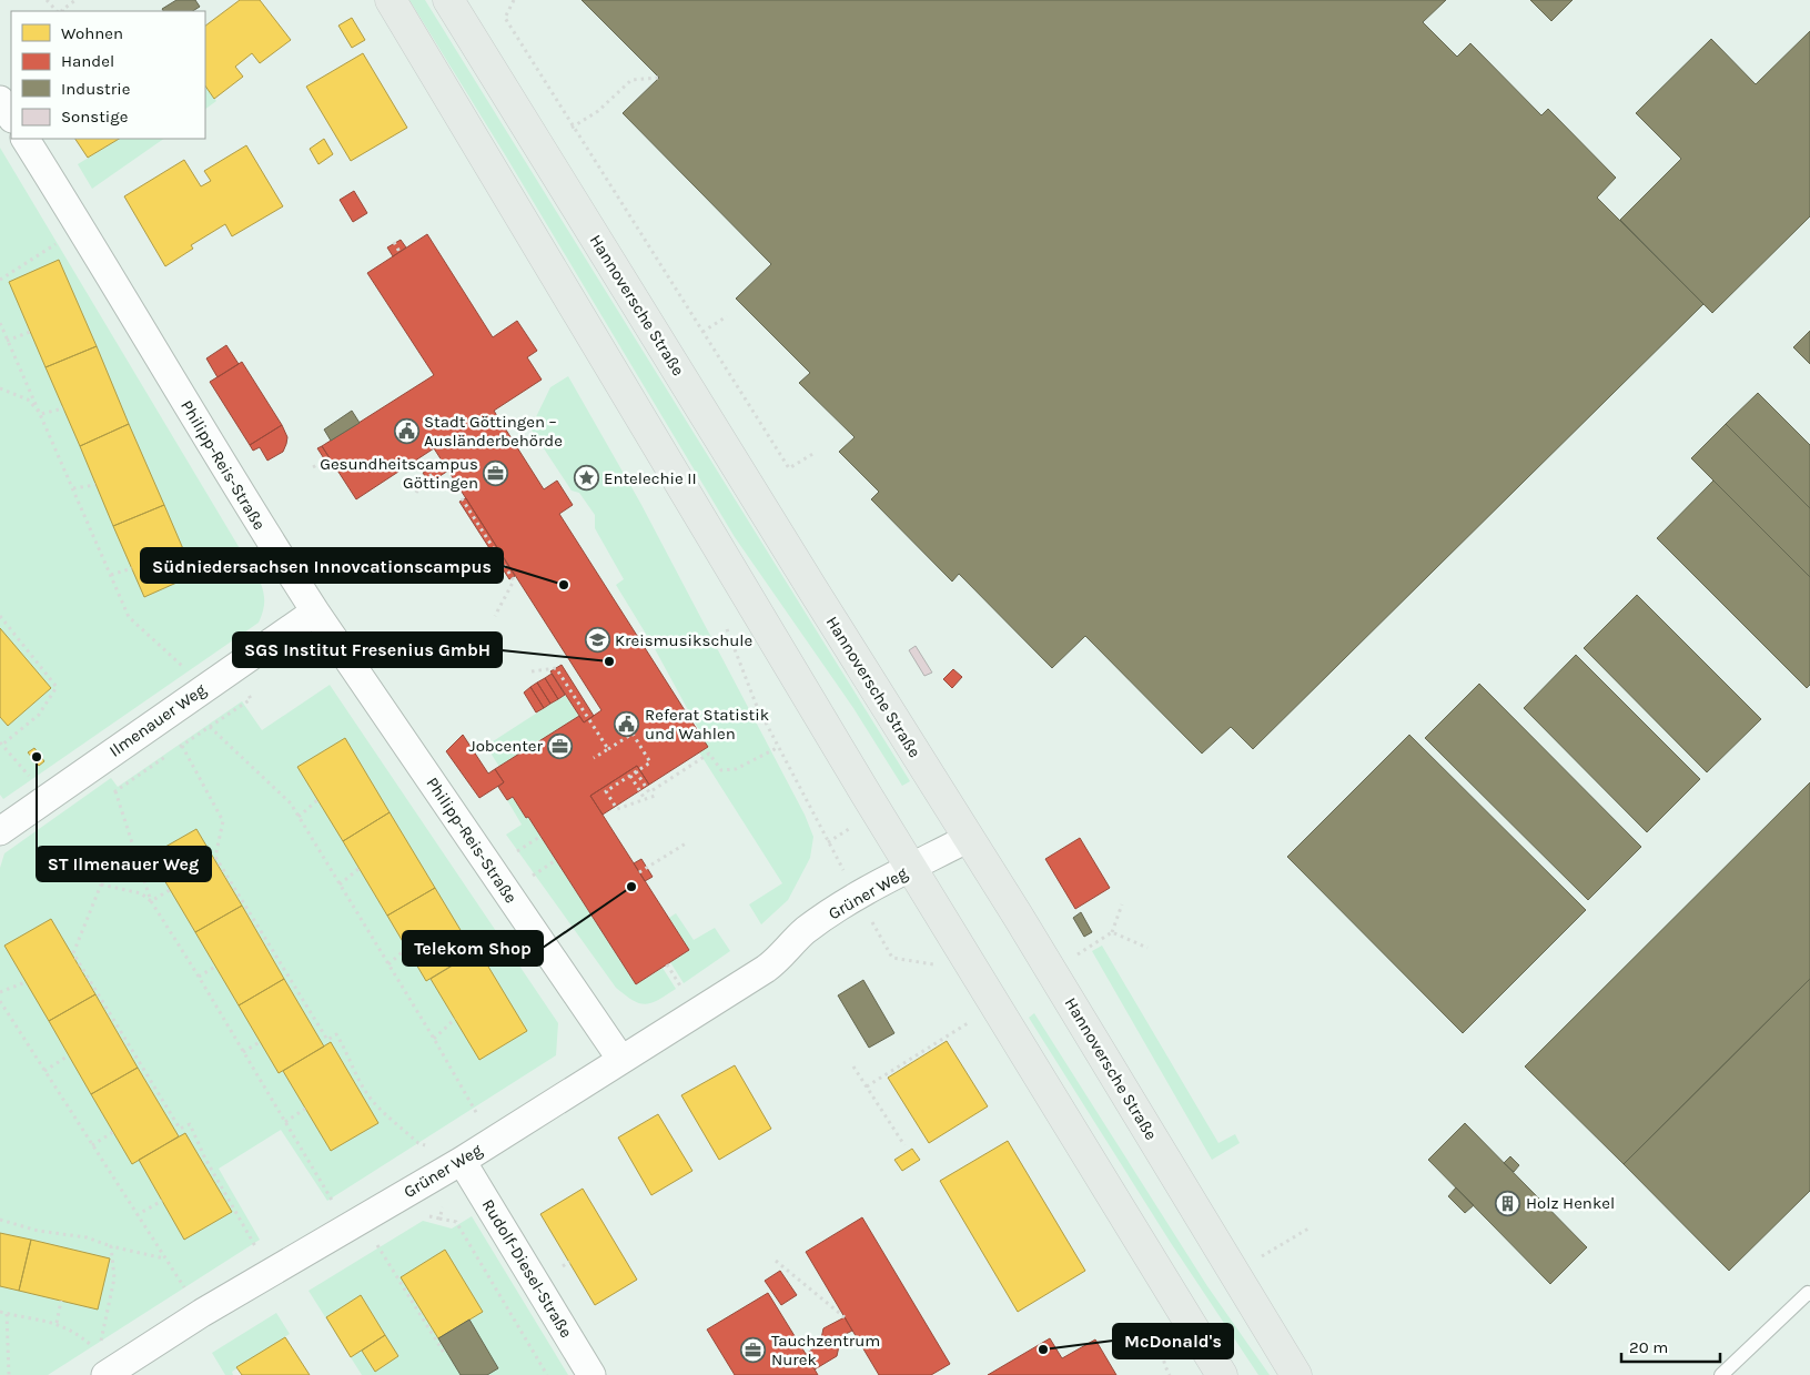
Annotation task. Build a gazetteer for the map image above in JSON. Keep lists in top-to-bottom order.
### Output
{
  "streets": {
    "main road": ["Hannoversche Straße"],
    "street": [
      "Philipp-Reis-Straße",
      "Ilmenauer Weg",
      "Grüner Weg",
      "Rudolf-Diesel-Straße"
    ]
  },
  "crossings": [
    ["Hannoversche Straße", "Grüner Weg"],
    ["Philipp-Reis-Straße", "Ilmenauer Weg"],
    ["Philipp-Reis-Straße", "Grüner Weg"],
    ["Grüner Weg", "Rudolf-Diesel-Straße"]
  ],
  "places": {
    "public building": ["Stadt Göttingen – Ausländerbehörde", "Referat Statistik und Wahlen"],
    "office": ["Gesundheitscampus Göttingen", "Jobcenter", "Tauchzentrum Nurek"],
    "place": ["Entelechie II"],
    "other": [
      "Südniedersachsen Innovcationscampus",
      "SGS Institut Fresenius GmbH",
      "ST Ilmenauer Weg",
      "Telekom Shop",
      "McDonald's"
    ],
    "school or university": ["Kreismusikschule"],
    "building": ["Holz Henkel"]
  },
  "legend": [
    "Wohnen",
    "Handel",
    "Industrie",
    "Sonstige"
  ],
  "scale_bar": "20 m"
}
